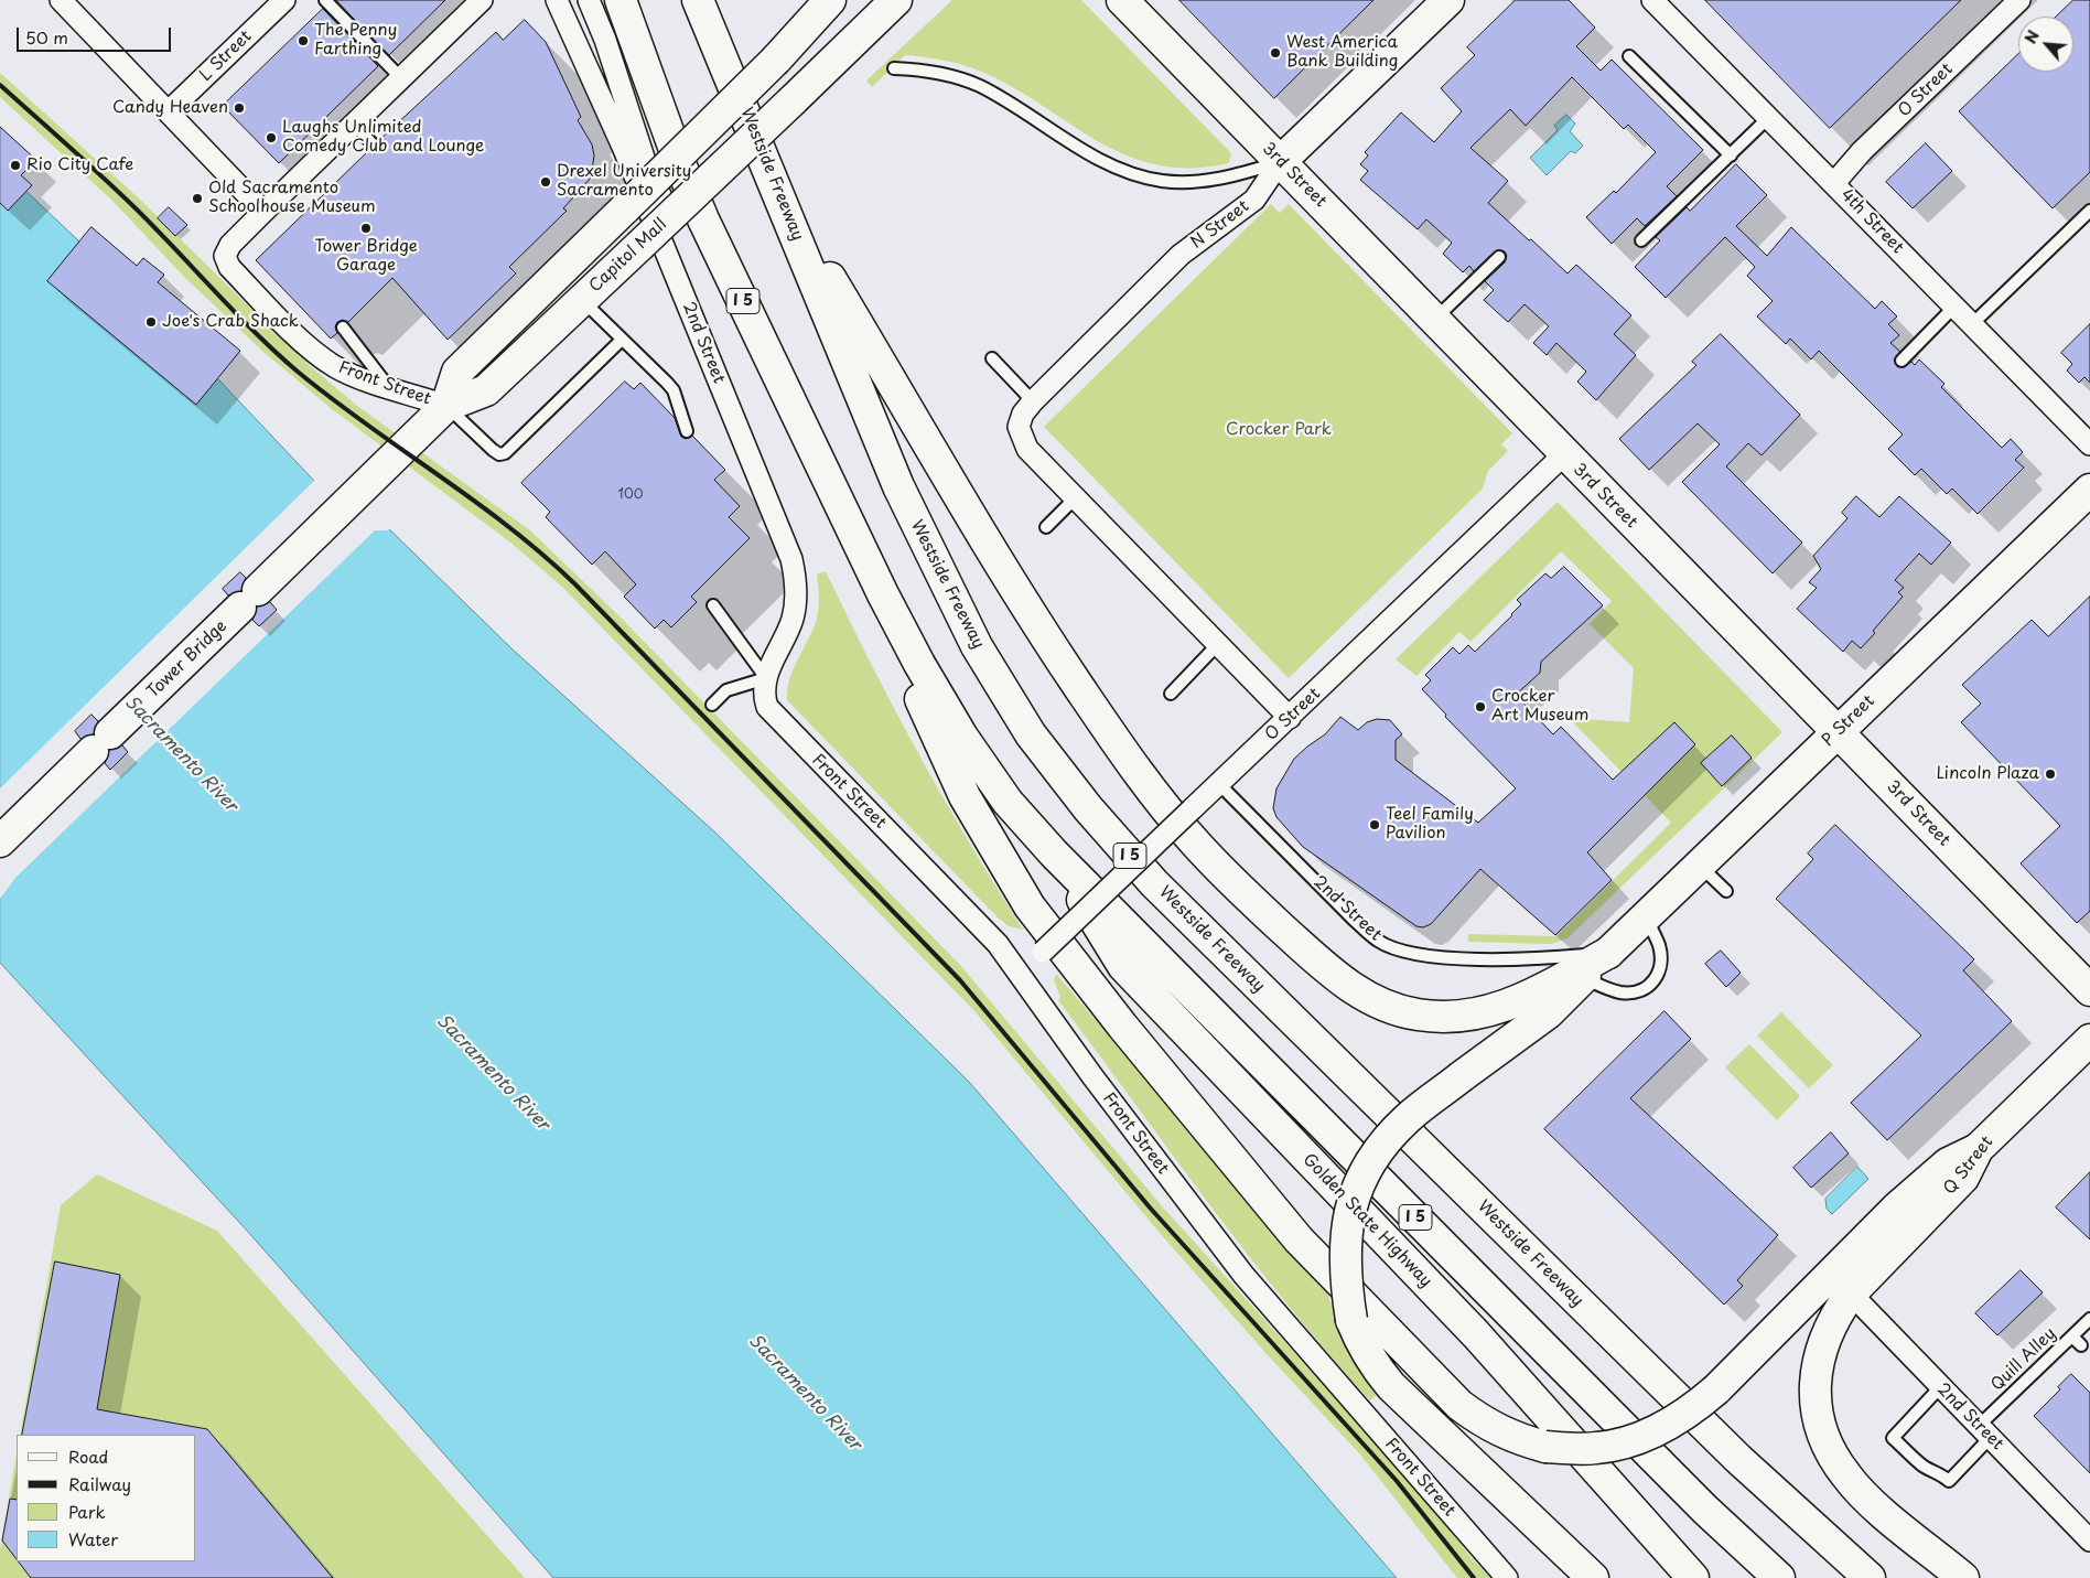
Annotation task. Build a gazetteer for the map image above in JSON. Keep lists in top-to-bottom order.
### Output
{
  "streets": {
    "main road": [
      "Westside Freeway",
      "3rd Street",
      "N Street",
      "Capitol Mall",
      "I 5",
      "Tower Bridge",
      "P Street",
      "Q Street",
      "Golden State Highway"
    ],
    "street": [
      "L Street",
      "O Street",
      "4th Street",
      "2nd Street",
      "Front Street"
    ],
    "lane": ["Quill Alley"]
  },
  "crossings": [
    ["O Street", "3rd Street"],
    ["O Street", "4th Street"],
    ["O Street", "2nd Street"],
    ["O Street", "Front Street"],
    ["3rd Street", "N Street"],
    ["3rd Street", "P Street"],
    ["Capitol Mall", "Front Street"],
    ["Capitol Mall", "Tower Bridge"],
    ["I 5", "Golden State Highway"],
    ["2nd Street", "Front Street"],
    ["2nd Street", "P Street"],
    ["2nd Street", "Q Street"],
    ["2nd Street", "Quill Alley"]
  ],
  "water": ["Sacramento River"],
  "parks": ["Crocker Park"],
  "places": [
    "The Penny Farthing",
    "West America Bank Building",
    "Candy Heaven",
    "Laughs Unlimited Comedy Club and Lounge",
    "Rio City Cafe",
    "Drexel University Sacramento",
    "Old Sacramento Schoolhouse Museum",
    "Tower Bridge Garage",
    "Joe's Crab Shack",
    "Crocker Art Museum",
    "Lincoln Plaza",
    "Teel Family Pavilion"
  ],
  "house_numbers": ["100"],
  "legend": [
    "Road",
    "Railway",
    "Park",
    "Water"
  ],
  "scale_bar": "50 m",
  "north": "top left"
}
